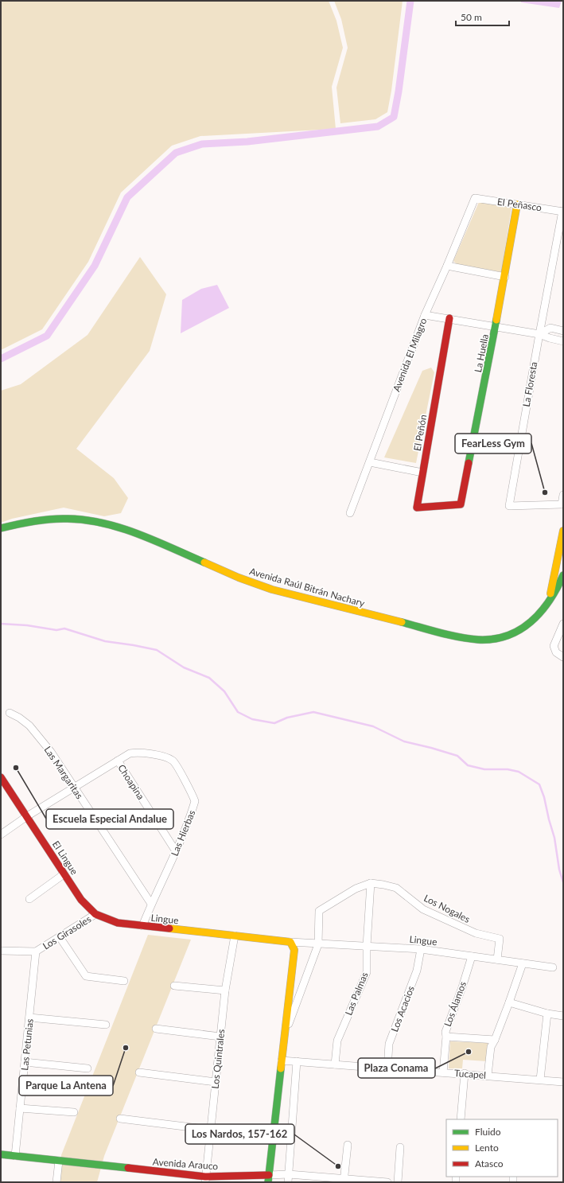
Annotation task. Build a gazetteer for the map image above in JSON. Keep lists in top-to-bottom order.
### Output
{
  "streets": {
    "street": [
      "El Peñasco",
      "La Huella",
      "Avenida El Milagro",
      "La Floresta",
      "El Peñón",
      "Avenida Raúl Bitrán Nachary",
      "Las Margaritas",
      "Choapina",
      "Las Hierbas",
      "El Lingue",
      "Los Nogales",
      "Lingue",
      "Los Girasoles",
      "Las Palmas",
      "Los Álamos",
      "Los Acacios",
      "Las Petunias",
      "Los Quintrales",
      "Tucapel",
      "Avenida Arauco"
    ]
  },
  "crossings": [
    ["El Peñasco", "La Huella"],
    ["El Peñasco", "Avenida El Milagro"],
    ["El Peñasco", "La Floresta"],
    ["La Huella", "El Peñón"],
    ["Las Margaritas", "Las Hierbas"],
    ["Choapina", "Las Hierbas"],
    ["Las Hierbas", "Lingue"],
    ["El Lingue", "Lingue"],
    ["El Lingue", "Los Girasoles"],
    ["Los Nogales", "Lingue"],
    ["Los Nogales", "Las Palmas"],
    ["Los Nogales", "Tucapel"],
    ["Los Nogales", "Avenida Arauco"],
    ["Lingue", "Los Girasoles"],
    ["Lingue", "Las Palmas"],
    ["Lingue", "Los Álamos"],
    ["Lingue", "Los Acacios"],
    ["Lingue", "Los Quintrales"],
    ["Los Girasoles", "Las Petunias"],
    ["Las Palmas", "Tucapel"],
    ["Los Álamos", "Tucapel"],
    ["Los Acacios", "Tucapel"],
    ["Las Petunias", "Avenida Arauco"],
    ["Los Quintrales", "Avenida Arauco"]
  ],
  "places": [
    "FearLess Gym",
    "Escuela Especial Andalue",
    "Parque La Antena",
    "Plaza Conama",
    "Los Nardos, 157-162"
  ],
  "legend": ["Fluido", "Lento", "Atasco"],
  "scale_bar": "50 m"
}
